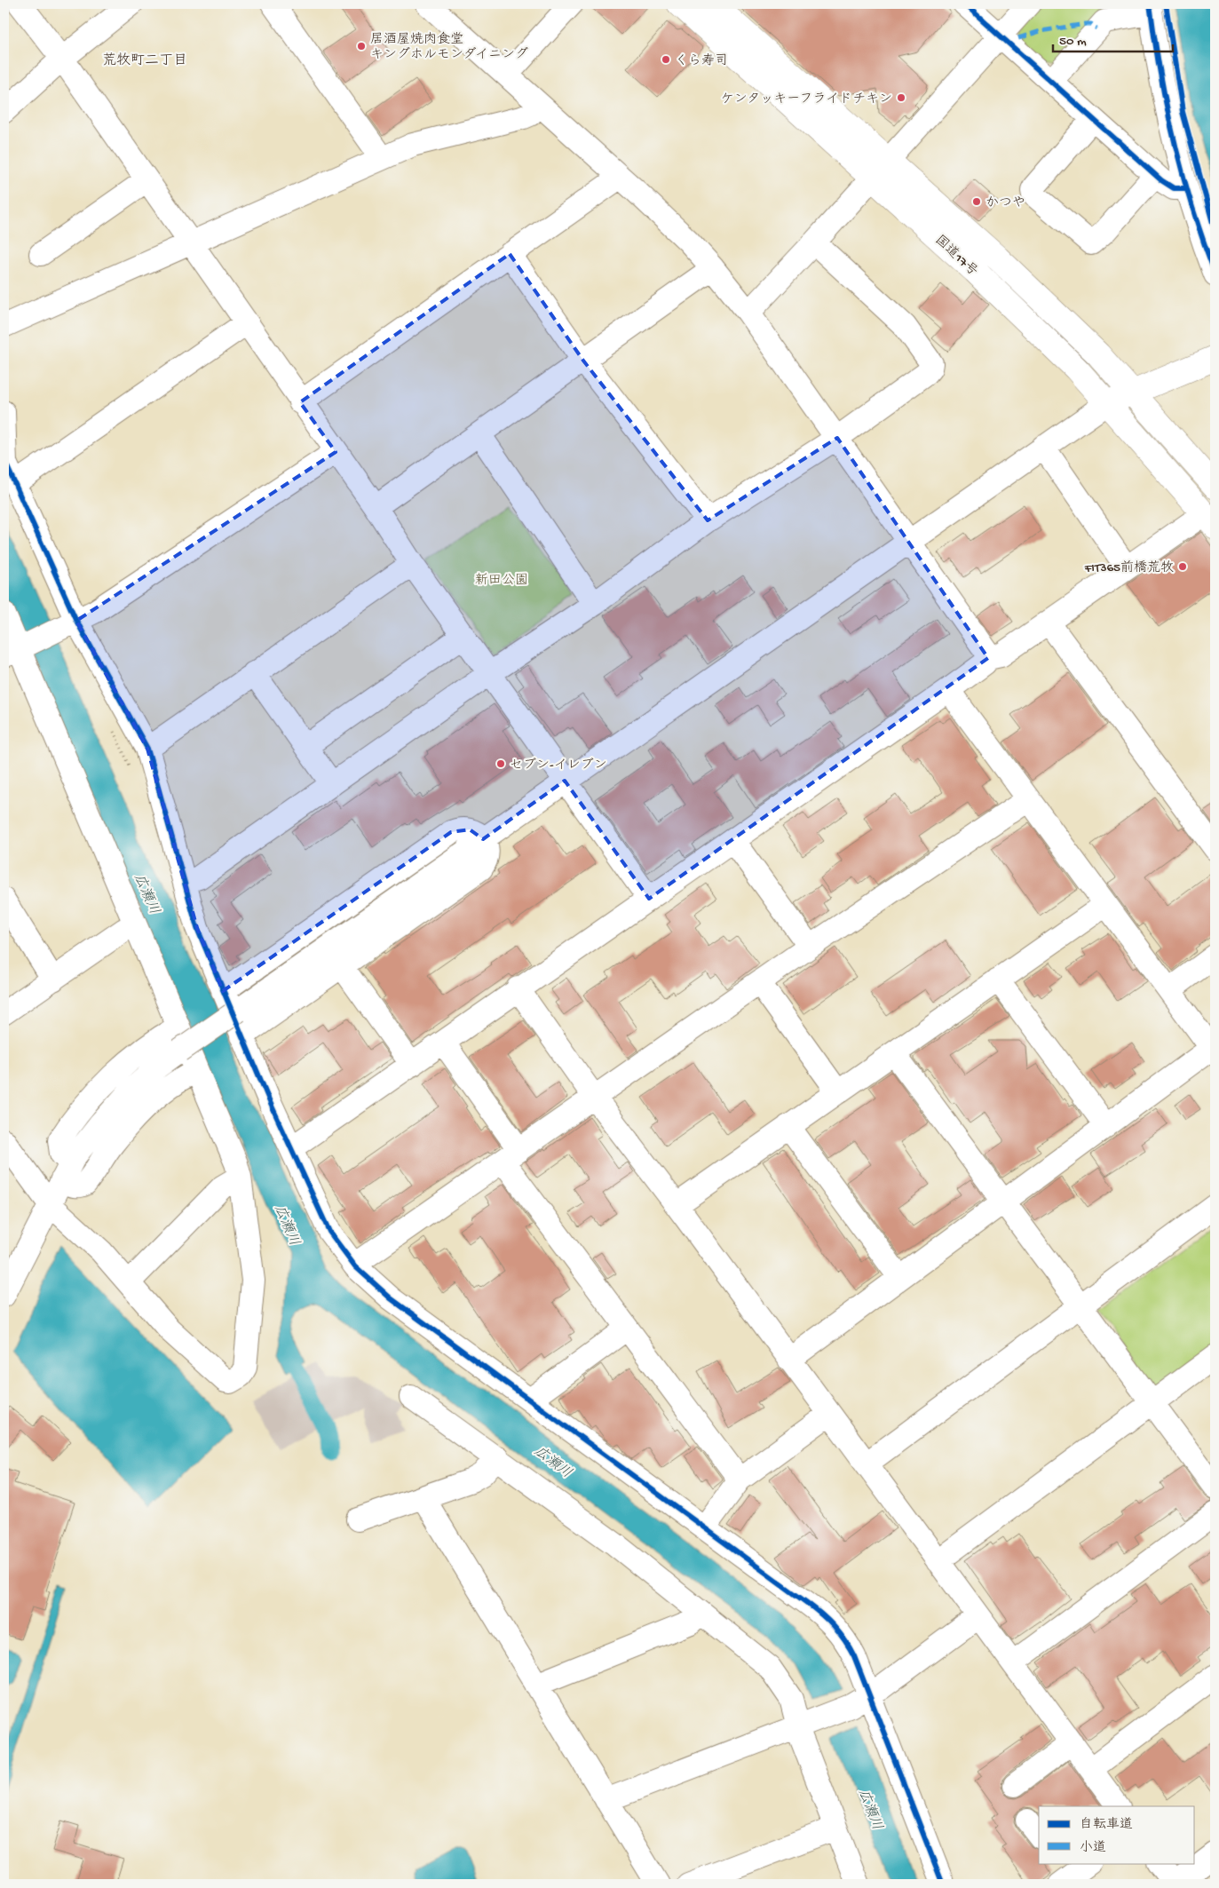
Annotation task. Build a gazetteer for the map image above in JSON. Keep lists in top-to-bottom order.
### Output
{
  "streets": {
    "main road": ["国道17号"]
  },
  "districts": ["荒牧町二丁目"],
  "water": ["広瀬川"],
  "parks": ["新田公園"],
  "places": [
    "居酒屋焼肉食堂 キングホルモンダイニング",
    "くら寿司",
    "ケンタッキーフライドチキン",
    "かつや",
    "FIT365前橋荒牧",
    "セブン-イレブン"
  ],
  "legend": ["自転車道", "小道"],
  "scale_bar": "50 m"
}
